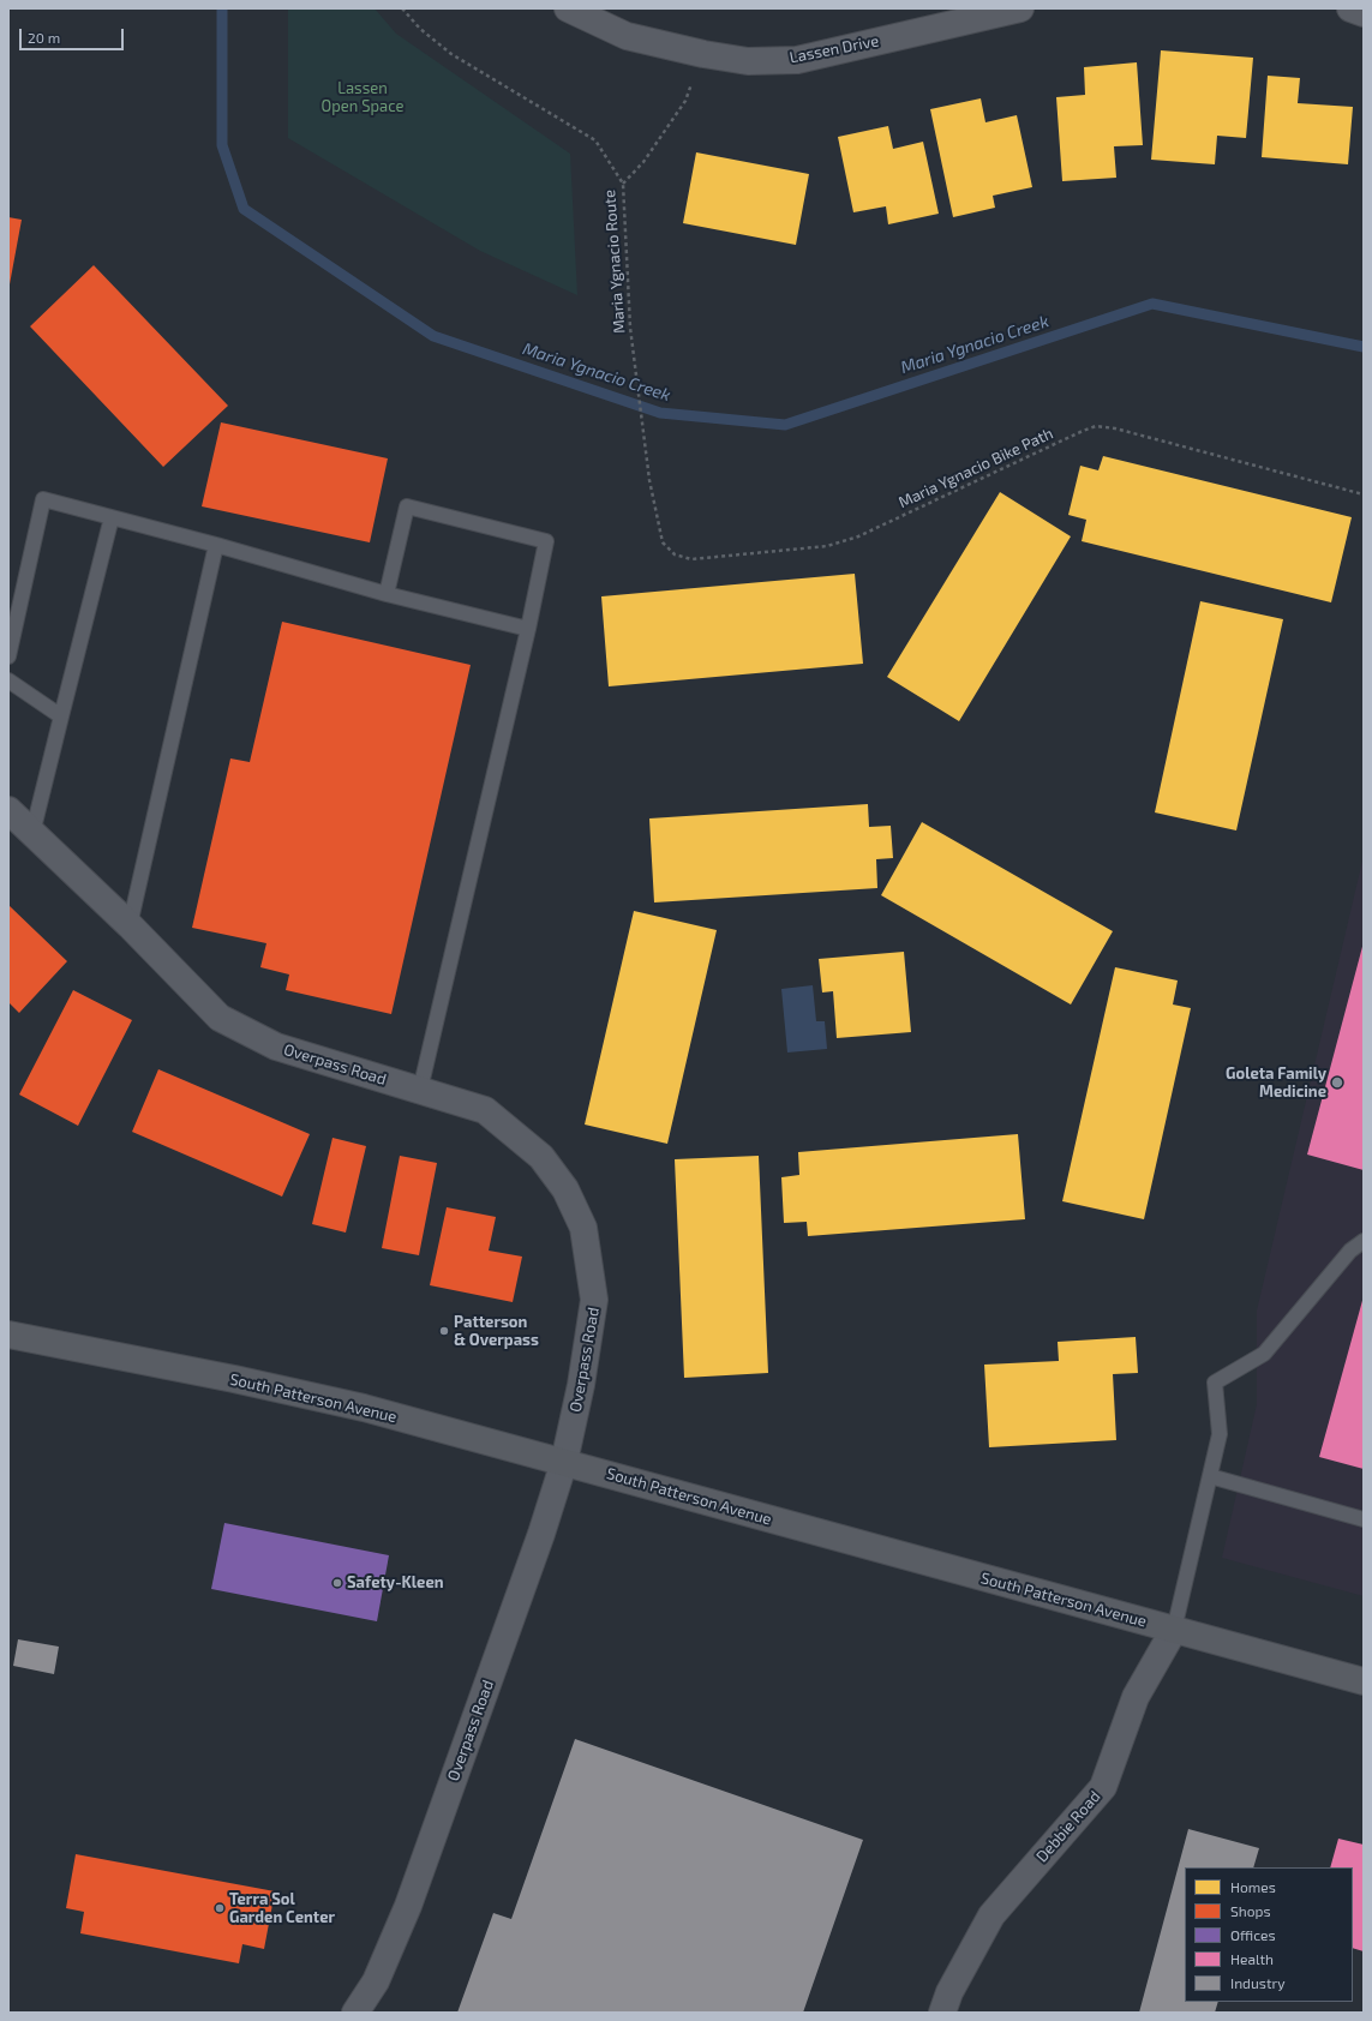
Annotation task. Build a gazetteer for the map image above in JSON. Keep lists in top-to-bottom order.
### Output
{
  "streets": {
    "main road": ["South Patterson Avenue"],
    "street": ["Lassen Drive", "Overpass Road", "Debbie Road"],
    "path": ["Maria Ygnacio Route", "Maria Ygnacio Bike Path"]
  },
  "crossings": [
    ["Maria Ygnacio Route", "Maria Ygnacio Bike Path"],
    ["Overpass Road", "South Patterson Avenue"],
    ["South Patterson Avenue", "Debbie Road"]
  ],
  "water": ["Maria Ygnacio Creek"],
  "parks": ["Lassen Open Space"],
  "places": [
    "Goleta Family Medicine",
    "Patterson & Overpass",
    "Safety-Kleen",
    "Terra Sol Garden Center"
  ],
  "legend": [
    "Homes",
    "Shops",
    "Offices",
    "Health",
    "Industry"
  ],
  "scale_bar": "20 m"
}
